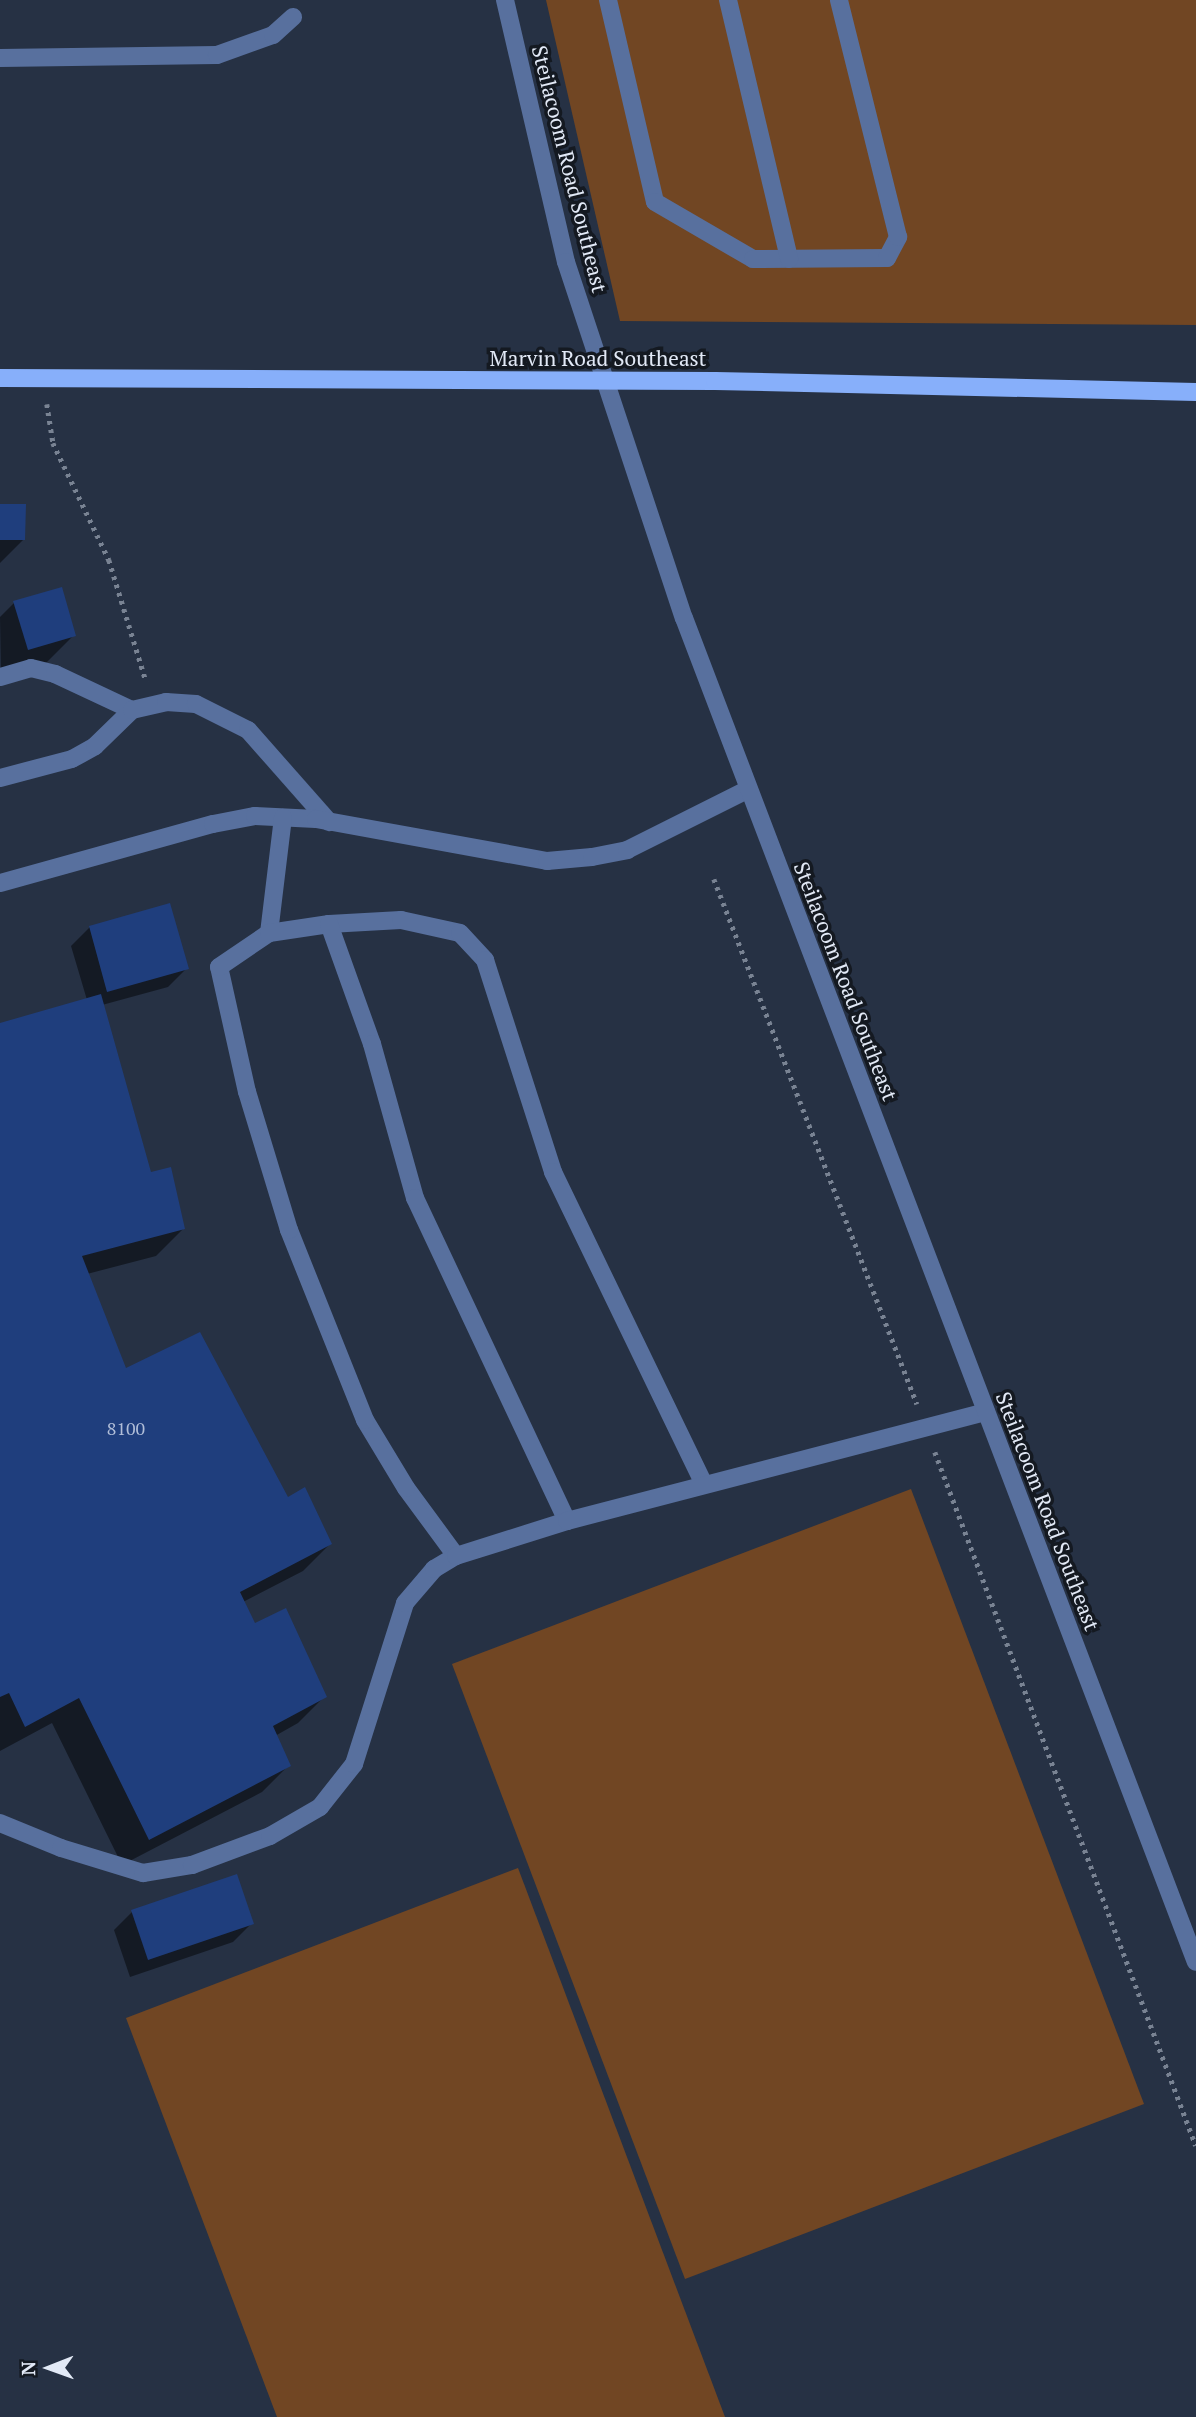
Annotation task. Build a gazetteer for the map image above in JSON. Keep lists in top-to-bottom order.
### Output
{
  "streets": {
    "main road": ["Marvin Road Southeast"],
    "street": ["Steilacoom Road Southeast"]
  },
  "crossings": [
    ["Steilacoom Road Southeast", "Marvin Road Southeast"]
  ],
  "house_numbers": ["8100"],
  "north": "left"
}
